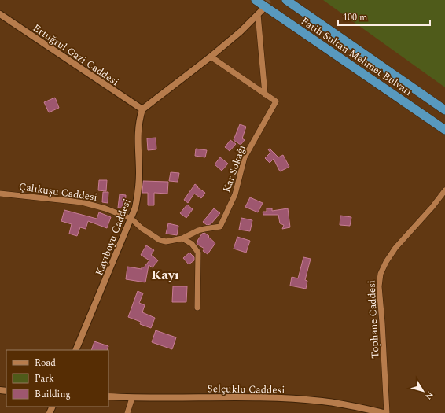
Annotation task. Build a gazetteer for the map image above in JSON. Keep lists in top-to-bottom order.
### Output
{
  "streets": {
    "highway": ["Fatih Sultan Mehmet Bulvarı"],
    "street": [
      "Ertuğrul Gazi Caddesi",
      "Kar Sokağı",
      "Çalıkuşu Caddesi",
      "Kayıboyu Caddesi",
      "Tophane Caddesi",
      "Selçuklu Caddesi"
    ]
  },
  "crossings": [
    ["Ertuğrul Gazi Caddesi", "Kayıboyu Caddesi"],
    ["Çalıkuşu Caddesi", "Kayıboyu Caddesi"]
  ],
  "districts": ["Kayı"],
  "legend": ["Road", "Park", "Building"],
  "scale_bar": "100 m",
  "north": "bottom right"
}
